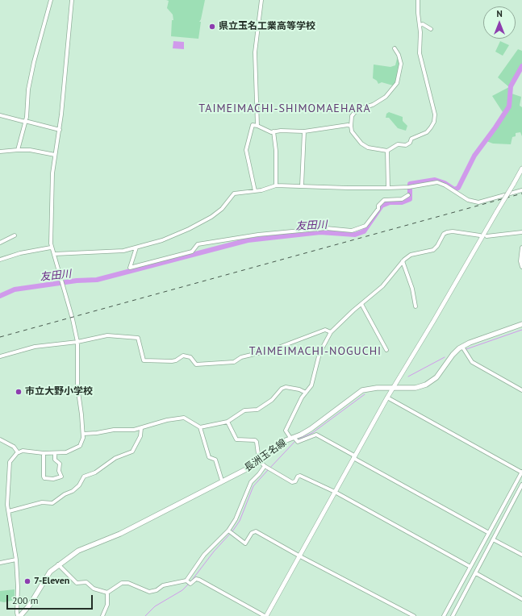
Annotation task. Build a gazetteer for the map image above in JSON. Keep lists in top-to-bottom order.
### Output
{
  "streets": {
    "main road": ["長洲玉名線"]
  },
  "districts": ["TAIMEIMACHI-SHIMOMAEHARA", "TAIMEIMACHI-NOGUCHI"],
  "water": ["友田川"],
  "places": ["県立玉名工業高等学校", "市立大野小学校", "7-Eleven"],
  "scale_bar": "200 m",
  "north": "top"
}
